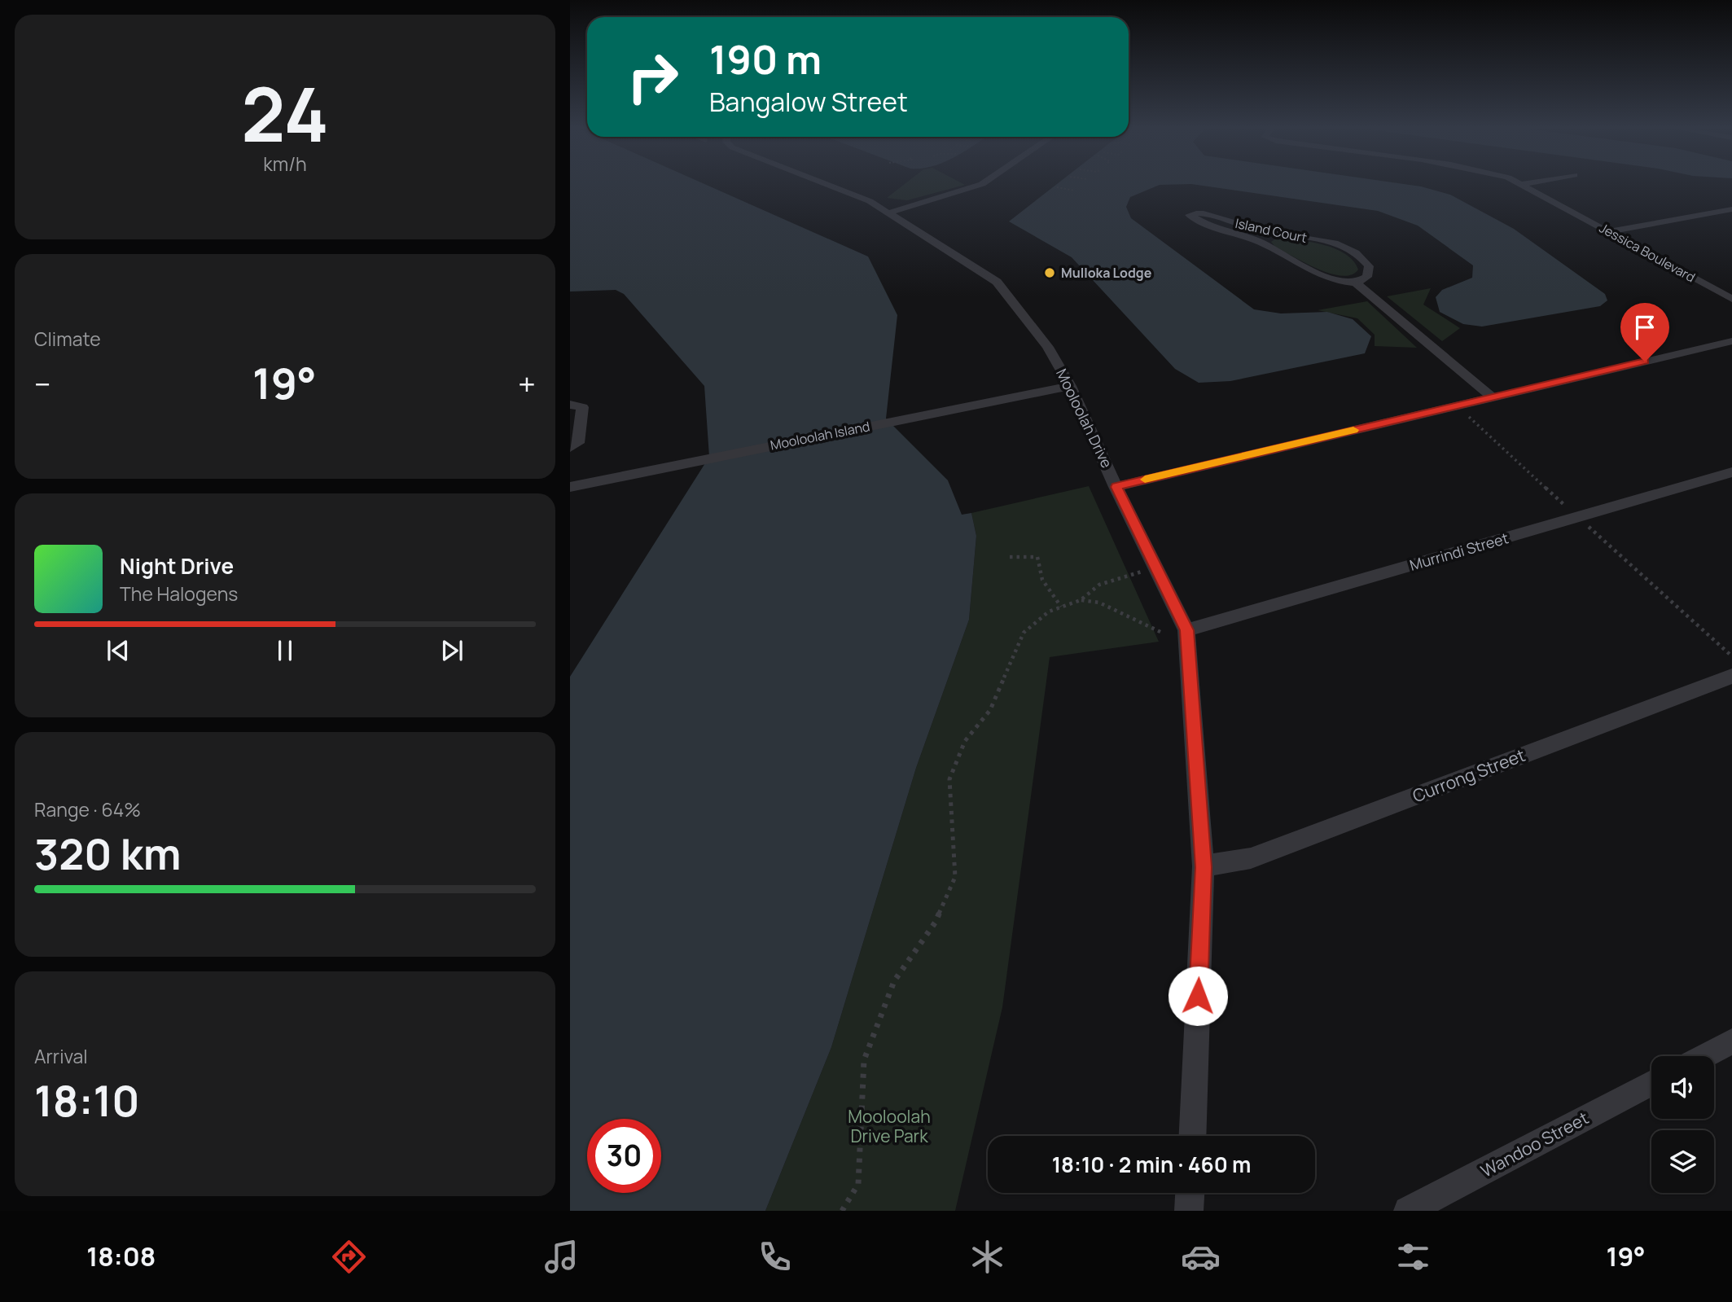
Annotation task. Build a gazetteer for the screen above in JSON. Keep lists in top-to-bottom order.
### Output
{
  "streets": {
    "street": [
      "Island Court",
      "Jessica Boulevard",
      "Mooloolah Drive",
      "Mooloolah Island",
      "Murrindi Street",
      "Currong Street",
      "Wandoo Street"
    ]
  },
  "crossings": [
    ["Mooloolah Drive", "Mooloolah Island"],
    ["Mooloolah Drive", "Murrindi Street"],
    ["Mooloolah Drive", "Currong Street"]
  ],
  "parks": ["Mooloolah Drive Park"],
  "places": ["Mulloka Lodge"],
  "page": {
    "tile": [
      ["24", "km/h"],
      "Climate",
      ["Range · 64%", "320 km"],
      ["Arrival", "18:10"]
    ],
    "turn": ["190 m", "Bangalow Street"],
    "heat": ["−", "19°", "+"],
    "song": ["Night Drive", "The Halogens"],
    "limit": "30",
    "trip": "18:10 · 2 min · 460 m",
    "tabs": ["18:08", "19°"]
  }
}
